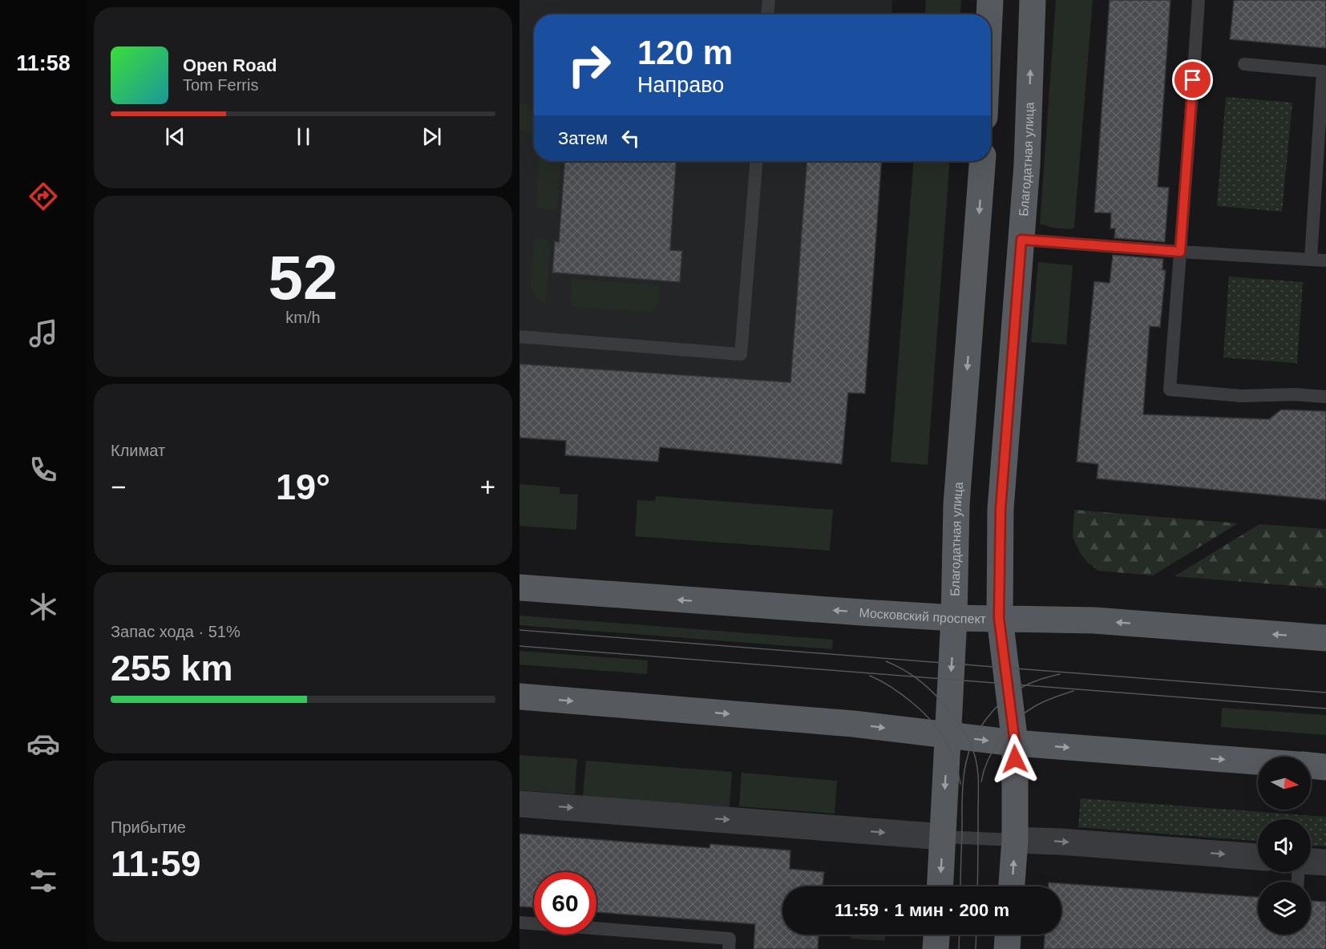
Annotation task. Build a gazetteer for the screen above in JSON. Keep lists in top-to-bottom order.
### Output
{
  "streets": {
    "main road": ["Благодатная улица", "Московский проспект"]
  },
  "crossings": [
    ["Благодатная улица", "Московский проспект"]
  ],
  "north": "right",
  "page": {
    "tabs": "11:58",
    "turn": ["120 m", "Направо"],
    "song": ["Open Road", "Tom Ferris"],
    "then": "Затем",
    "tile": [
      ["52", "km/h"],
      "Климат",
      ["Запас хода · 51%", "255 km"],
      ["Прибытие", "11:59"]
    ],
    "heat": ["−", "19°", "+"],
    "limit": "60",
    "trip": "11:59 · 1 мин · 200 m"
  }
}
